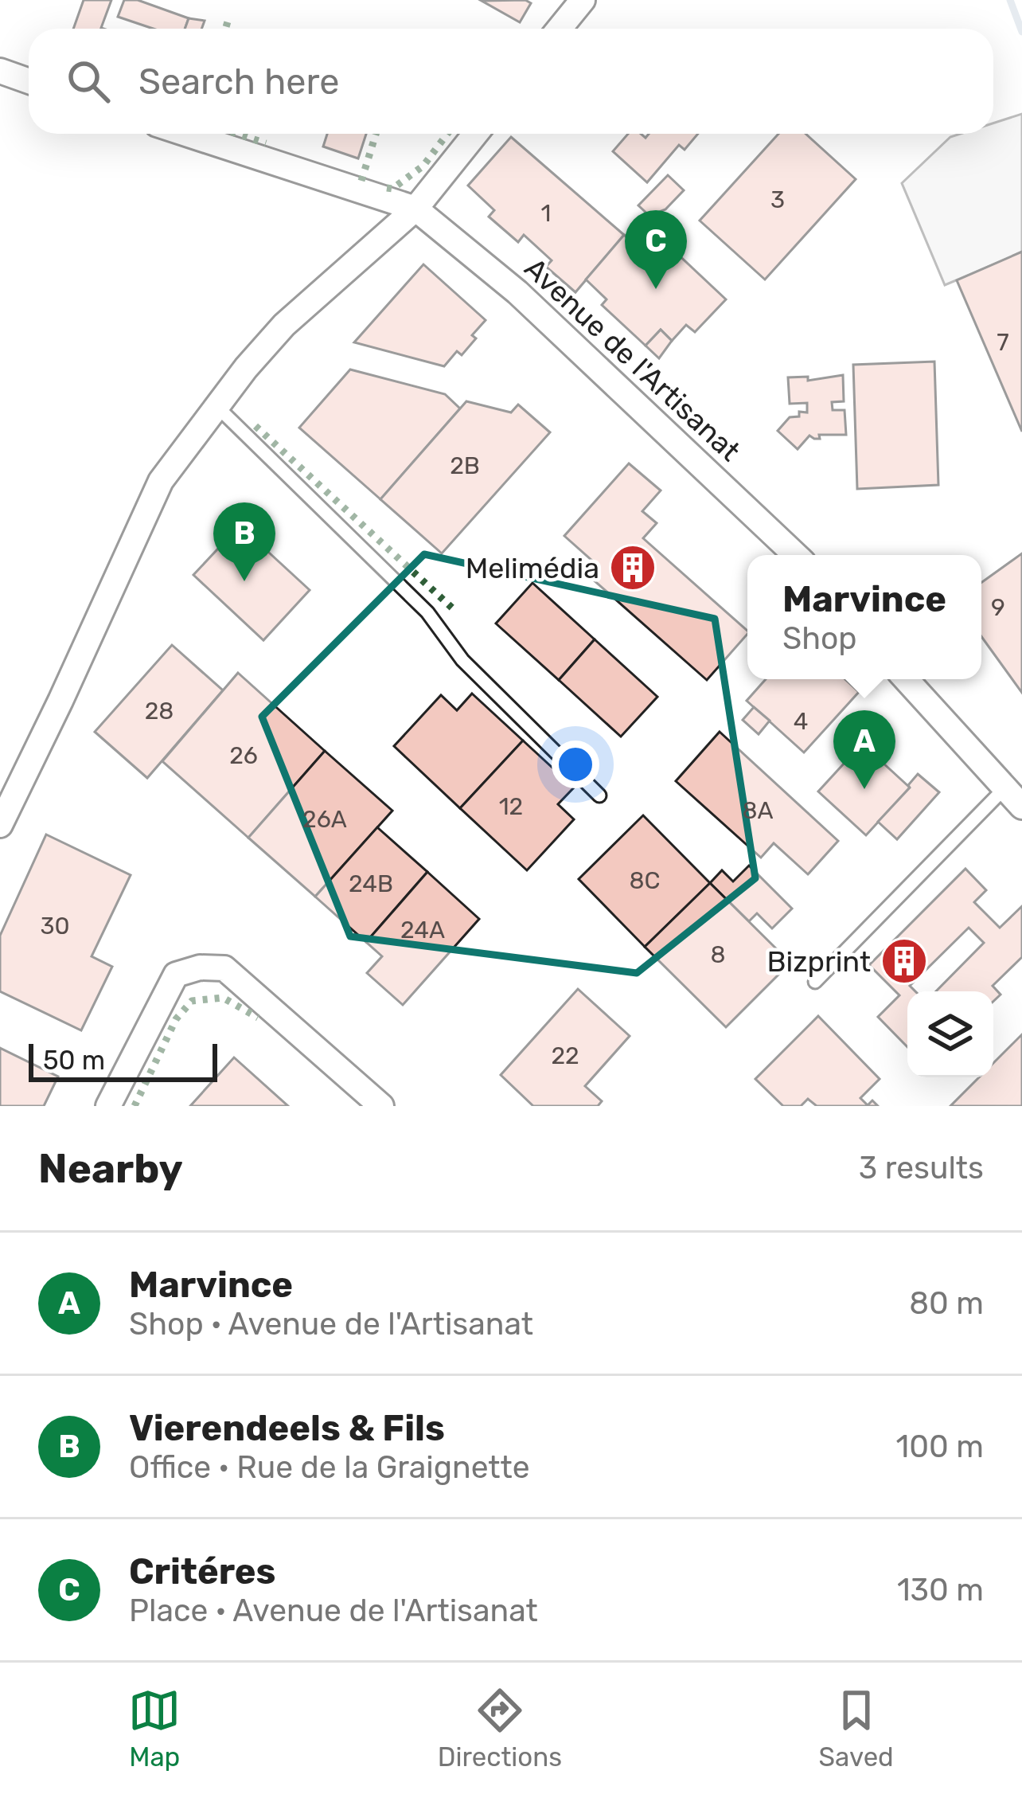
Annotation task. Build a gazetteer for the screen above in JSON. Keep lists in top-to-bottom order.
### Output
{
  "streets": {
    "street": ["Avenue de l'Artisanat"]
  },
  "places": {
    "building": ["Melimédia", "Bizprint"]
  },
  "house_numbers": [
    "3",
    "1",
    "7",
    "2B",
    "9",
    "28",
    "4",
    "26",
    "12",
    "8A",
    "26A",
    "8C",
    "24B",
    "30",
    "24A",
    "8",
    "22"
  ],
  "scale_bar": "50 m",
  "page": {
    "search": "Search here",
    "pins": ["C", "B", "A"],
    "popup": ["Marvince", "Shop"],
    "scale": "50 m",
    "heading": ["Nearby", "3 results"],
    "list": [
      {
        "mark": "A",
        "name": "Marvince",
        "note": "Shop · Avenue de l'Artisanat",
        "value": "80 m"
      },
      {
        "mark": "B",
        "name": "Vierendeels & Fils",
        "note": "Office · Rue de la Graignette",
        "value": "100 m"
      },
      {
        "mark": "C",
        "name": "Critéres",
        "note": "Place · Avenue de l'Artisanat",
        "value": "130 m"
      }
    ],
    "nav": ["Map", "Directions", "Saved"]
  }
}
